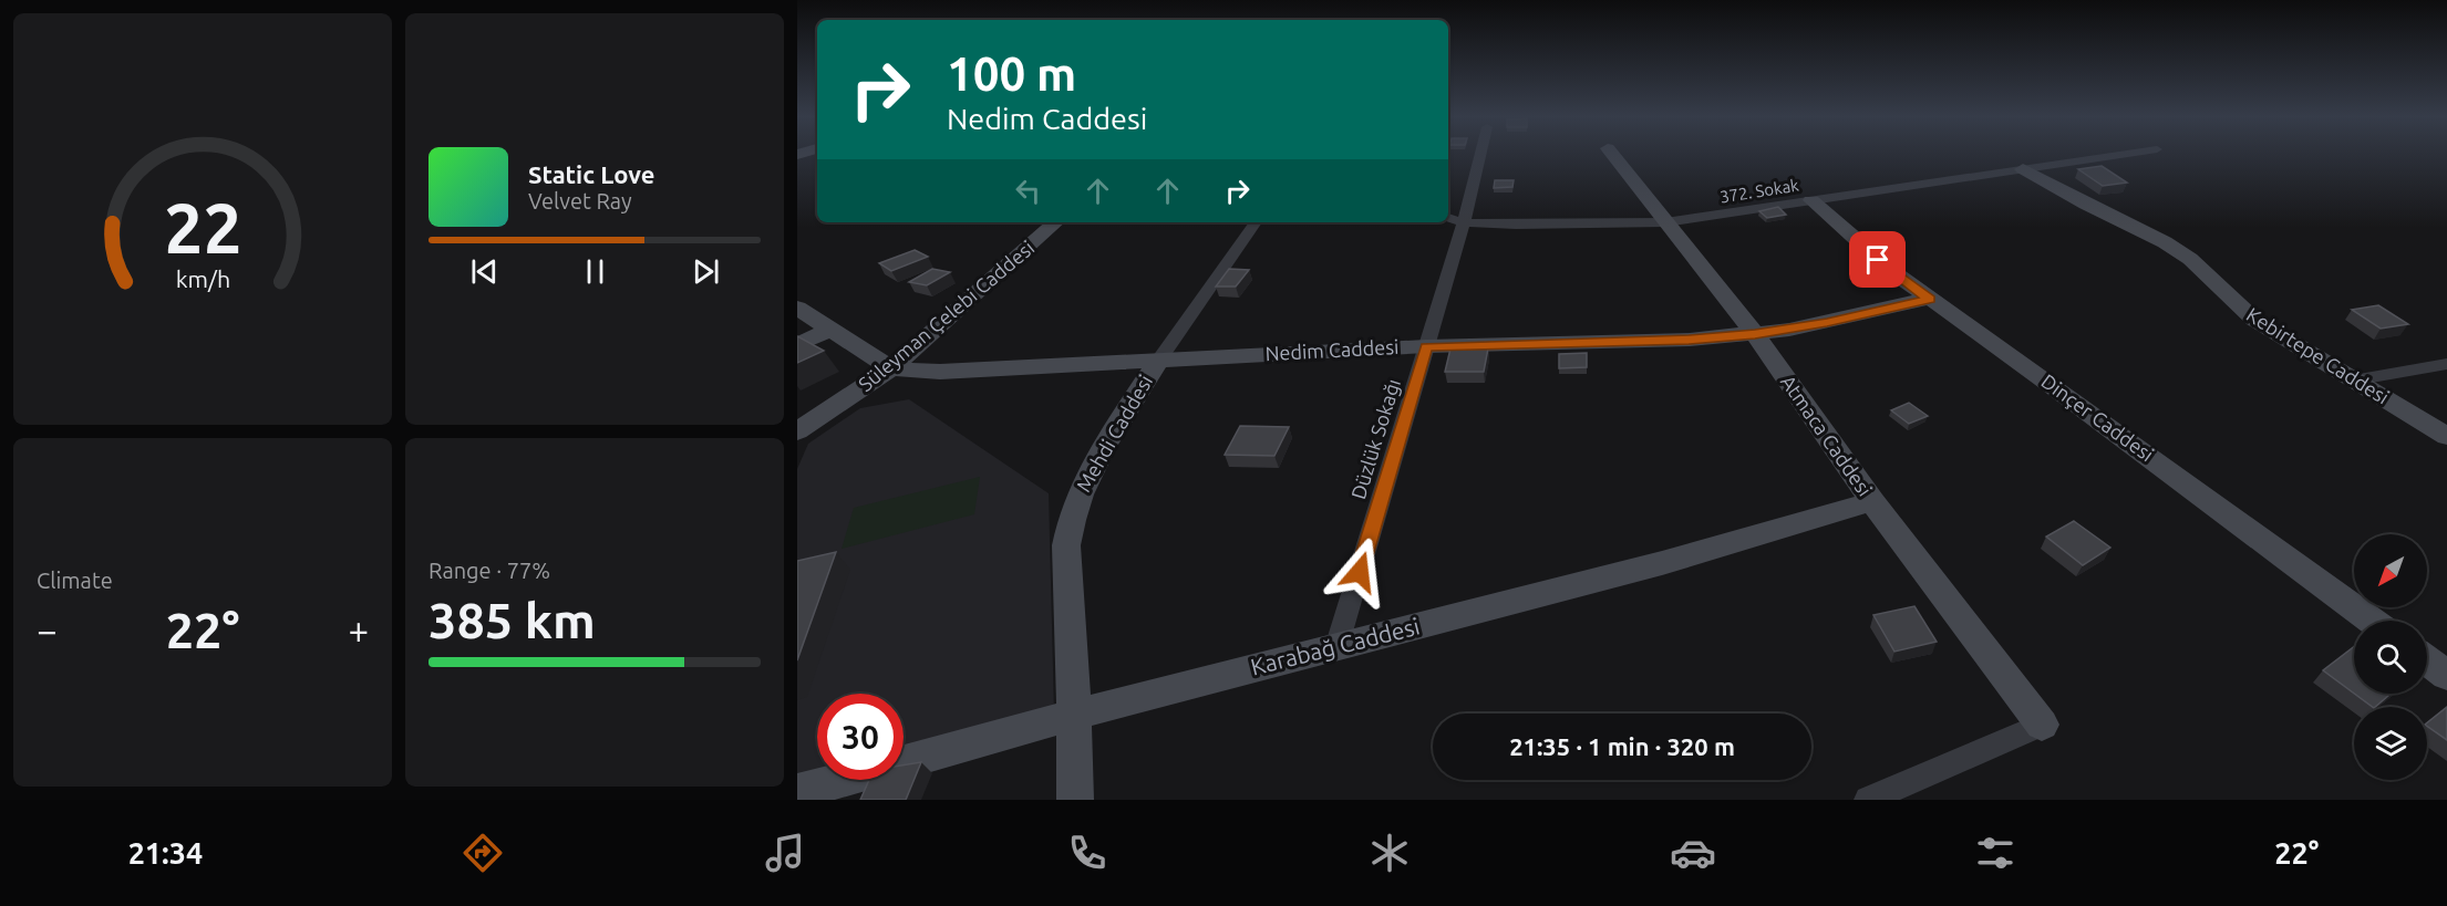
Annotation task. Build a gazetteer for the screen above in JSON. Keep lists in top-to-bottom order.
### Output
{
  "streets": {
    "street": [
      "372. Sokak",
      "Süleyman Çelebi Caddesi",
      "Nedim Caddesi",
      "Kebirtepe Caddesi",
      "Dinçer Caddesi",
      "Mehdi Caddesi",
      "Atmaca Caddesi",
      "Düzlük Sokağı",
      "Karabağ Caddesi"
    ]
  },
  "crossings": [
    ["372. Sokak", "Kebirtepe Caddesi"],
    ["372. Sokak", "Dinçer Caddesi"],
    ["372. Sokak", "Atmaca Caddesi"],
    ["372. Sokak", "Düzlük Sokağı"],
    ["Süleyman Çelebi Caddesi", "Nedim Caddesi"],
    ["Nedim Caddesi", "Dinçer Caddesi"],
    ["Nedim Caddesi", "Mehdi Caddesi"],
    ["Nedim Caddesi", "Atmaca Caddesi"],
    ["Nedim Caddesi", "Düzlük Sokağı"],
    ["Mehdi Caddesi", "Karabağ Caddesi"],
    ["Atmaca Caddesi", "Karabağ Caddesi"],
    ["Düzlük Sokağı", "Karabağ Caddesi"]
  ],
  "north": "bottom left",
  "page": {
    "turn": ["100 m", "Nedim Caddesi"],
    "song": ["Static Love", "Velvet Ray"],
    "tile": [
      "Climate",
      ["Range · 77%", "385 km"]
    ],
    "heat": ["−", "22°", "+"],
    "limit": "30",
    "trip": "21:35 · 1 min · 320 m",
    "tabs": ["21:34", "22°"],
    "gauge": ["22", "km/h"]
  }
}
